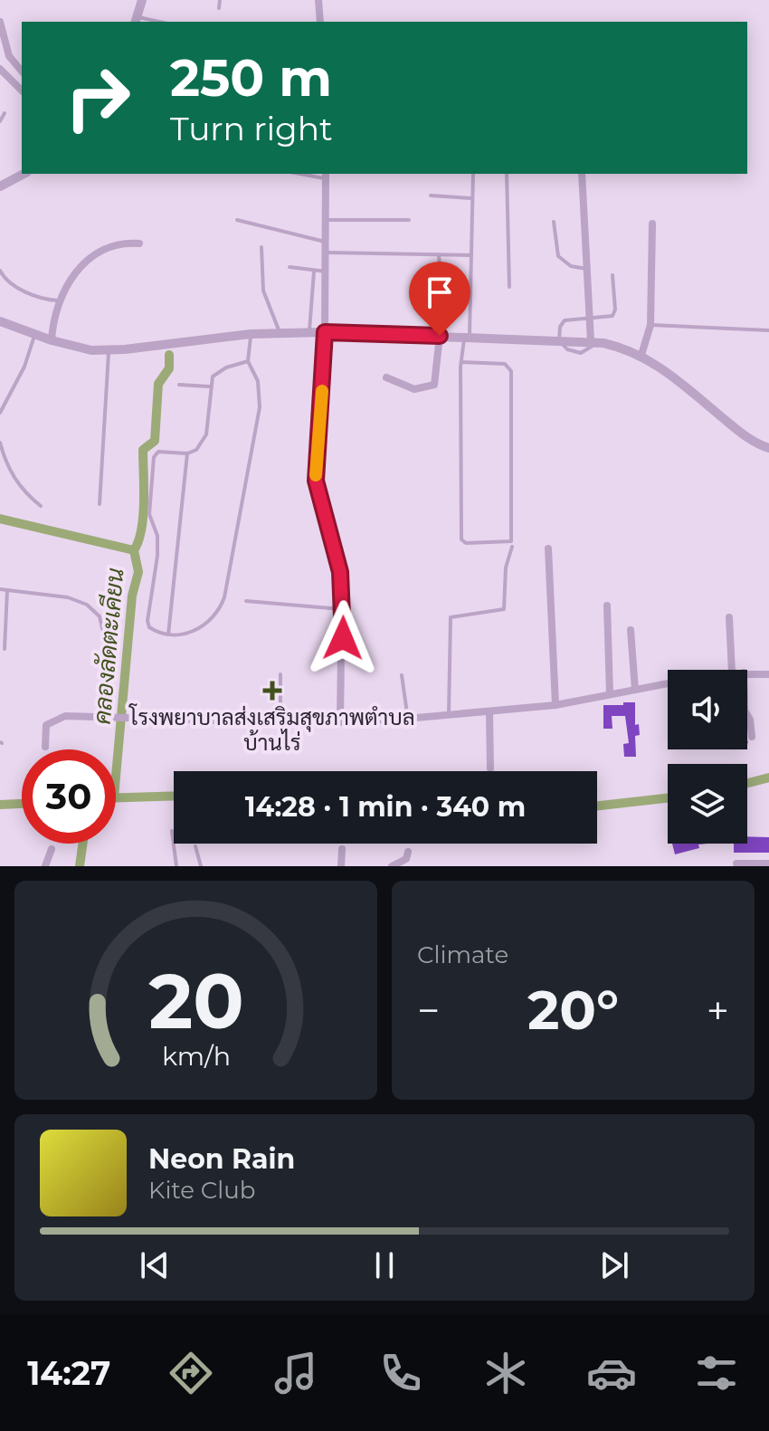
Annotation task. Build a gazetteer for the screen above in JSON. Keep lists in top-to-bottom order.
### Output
{
  "water": ["คลองลัดตะเคียน"],
  "places": {
    "health": ["โรงพยาบาลส่งเสริมสุขภาพตำบล บ้านไร่"]
  },
  "page": {
    "turn": ["250 m", "Turn right"],
    "limit": "30",
    "trip": "14:28 · 1 min · 340 m",
    "tile": "Climate",
    "heat": ["−", "20°", "+"],
    "song": ["Neon Rain", "Kite Club"],
    "tabs": "14:27",
    "gauge": ["20", "km/h"]
  }
}
